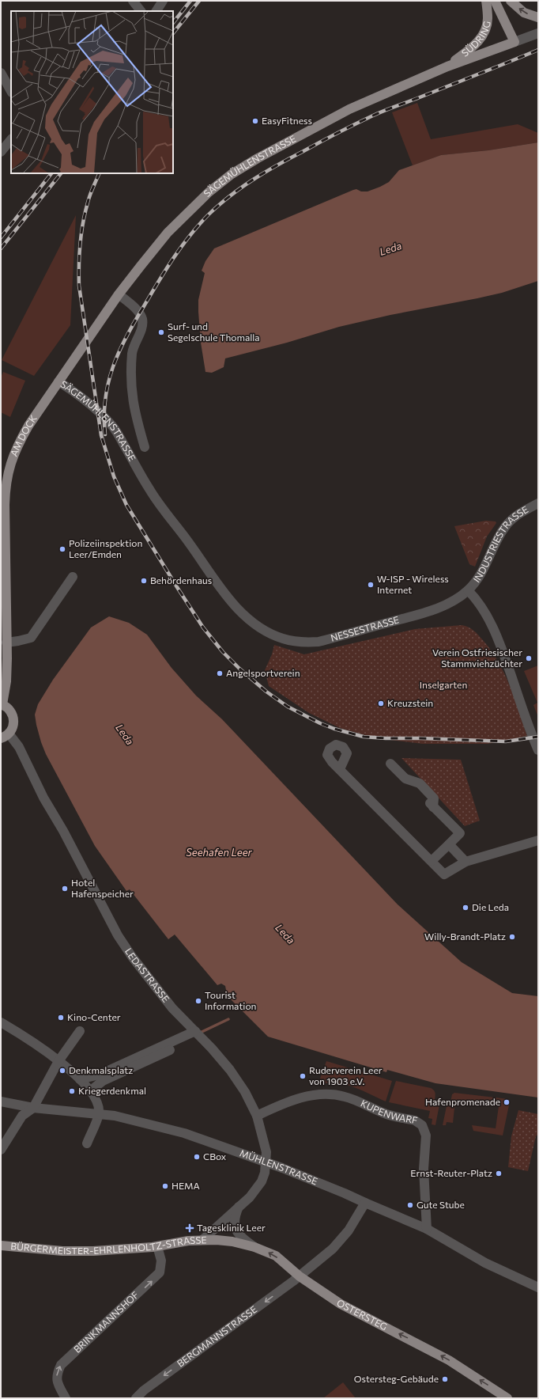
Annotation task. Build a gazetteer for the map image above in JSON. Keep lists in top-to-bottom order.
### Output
{
  "streets": {
    "main road": [
      "SÜDRING",
      "SÄGEMÜHLENSTRASSE",
      "AM DOCK",
      "BÜRGERMEISTER-EHRLENHOLTZ-STRASSE",
      "OSTERSTEG"
    ],
    "street": [
      "INDUSTRIESTRASSE",
      "NESSESTRASSE",
      "LEDASTRASSE",
      "KUPENWARF",
      "MÜHLENSTRASSE",
      "BRINKMANNSHOF",
      "BERGMANNSTRASSE"
    ]
  },
  "crossings": [
    ["SÜDRING", "SÄGEMÜHLENSTRASSE"],
    ["SÄGEMÜHLENSTRASSE", "AM DOCK"],
    ["SÄGEMÜHLENSTRASSE", "NESSESTRASSE"],
    ["AM DOCK", "LEDASTRASSE"],
    ["INDUSTRIESTRASSE", "NESSESTRASSE"],
    ["LEDASTRASSE", "KUPENWARF"],
    ["LEDASTRASSE", "MÜHLENSTRASSE"],
    ["LEDASTRASSE", "BÜRGERMEISTER-EHRLENHOLTZ-STRASSE"],
    ["KUPENWARF", "MÜHLENSTRASSE"],
    ["MÜHLENSTRASSE", "BERGMANNSTRASSE"],
    ["BÜRGERMEISTER-EHRLENHOLTZ-STRASSE", "OSTERSTEG"],
    ["BÜRGERMEISTER-EHRLENHOLTZ-STRASSE", "BRINKMANNSHOF"],
    ["OSTERSTEG", "BERGMANNSTRASSE"]
  ],
  "one_way": ["OSTERSTEG", "BRINKMANNSHOF", "BERGMANNSTRASSE"],
  "water": ["Leda", "Seehafen Leer"],
  "parks": ["Inselgarten"],
  "places": {
    "other": [
      "EasyFitness",
      "Surf- und Segelschule Thomalla",
      "Polizeiinspektion Leer/Emden",
      "Behördenhaus",
      "W-ISP - Wireless Internet",
      "Verein Ostfriesischer Stammviehzüchter",
      "Angelsportverein",
      "Kreuzstein",
      "Hotel Hafenspeicher",
      "Die Leda",
      "Willy-Brandt-Platz",
      "Tourist Information",
      "Kino-Center",
      "Denkmalsplatz",
      "Ruderverein Leer von 1903 e.V.",
      "Kriegerdenkmal",
      "Hafenpromenade",
      "CBox",
      "Ernst-Reuter-Platz",
      "HEMA",
      "Gute Stube",
      "Ostersteg-Gebäude"
    ],
    "health": ["Tagesklinik Leer"]
  }
}
